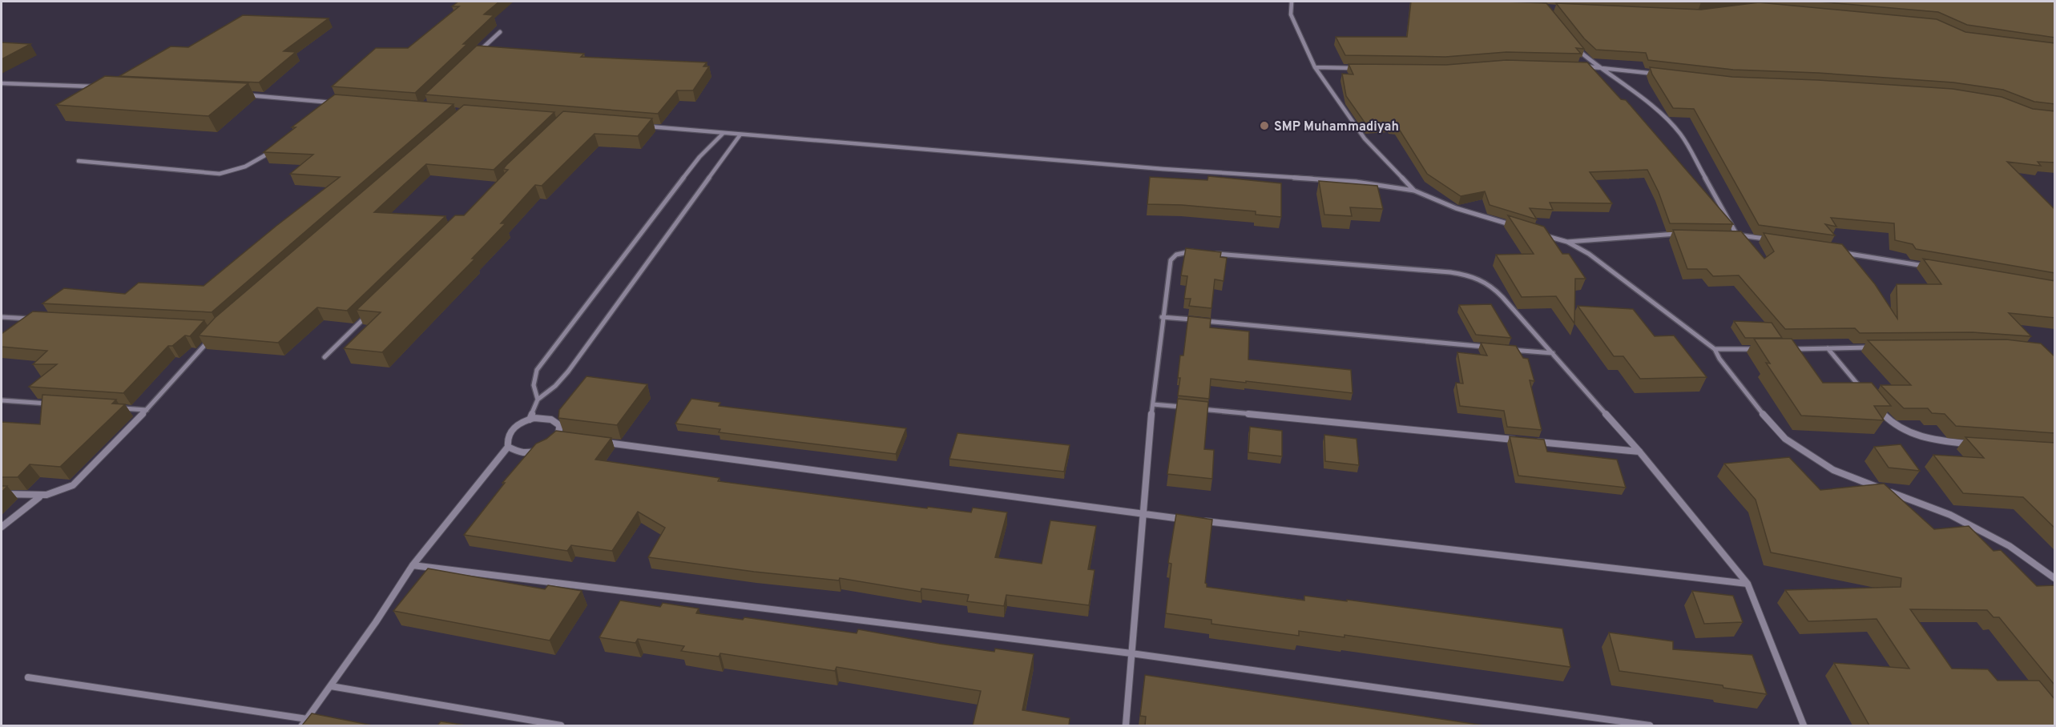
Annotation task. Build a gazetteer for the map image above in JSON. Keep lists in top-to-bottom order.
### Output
{
  "places": ["SMP Muhammadiyah"]
}
